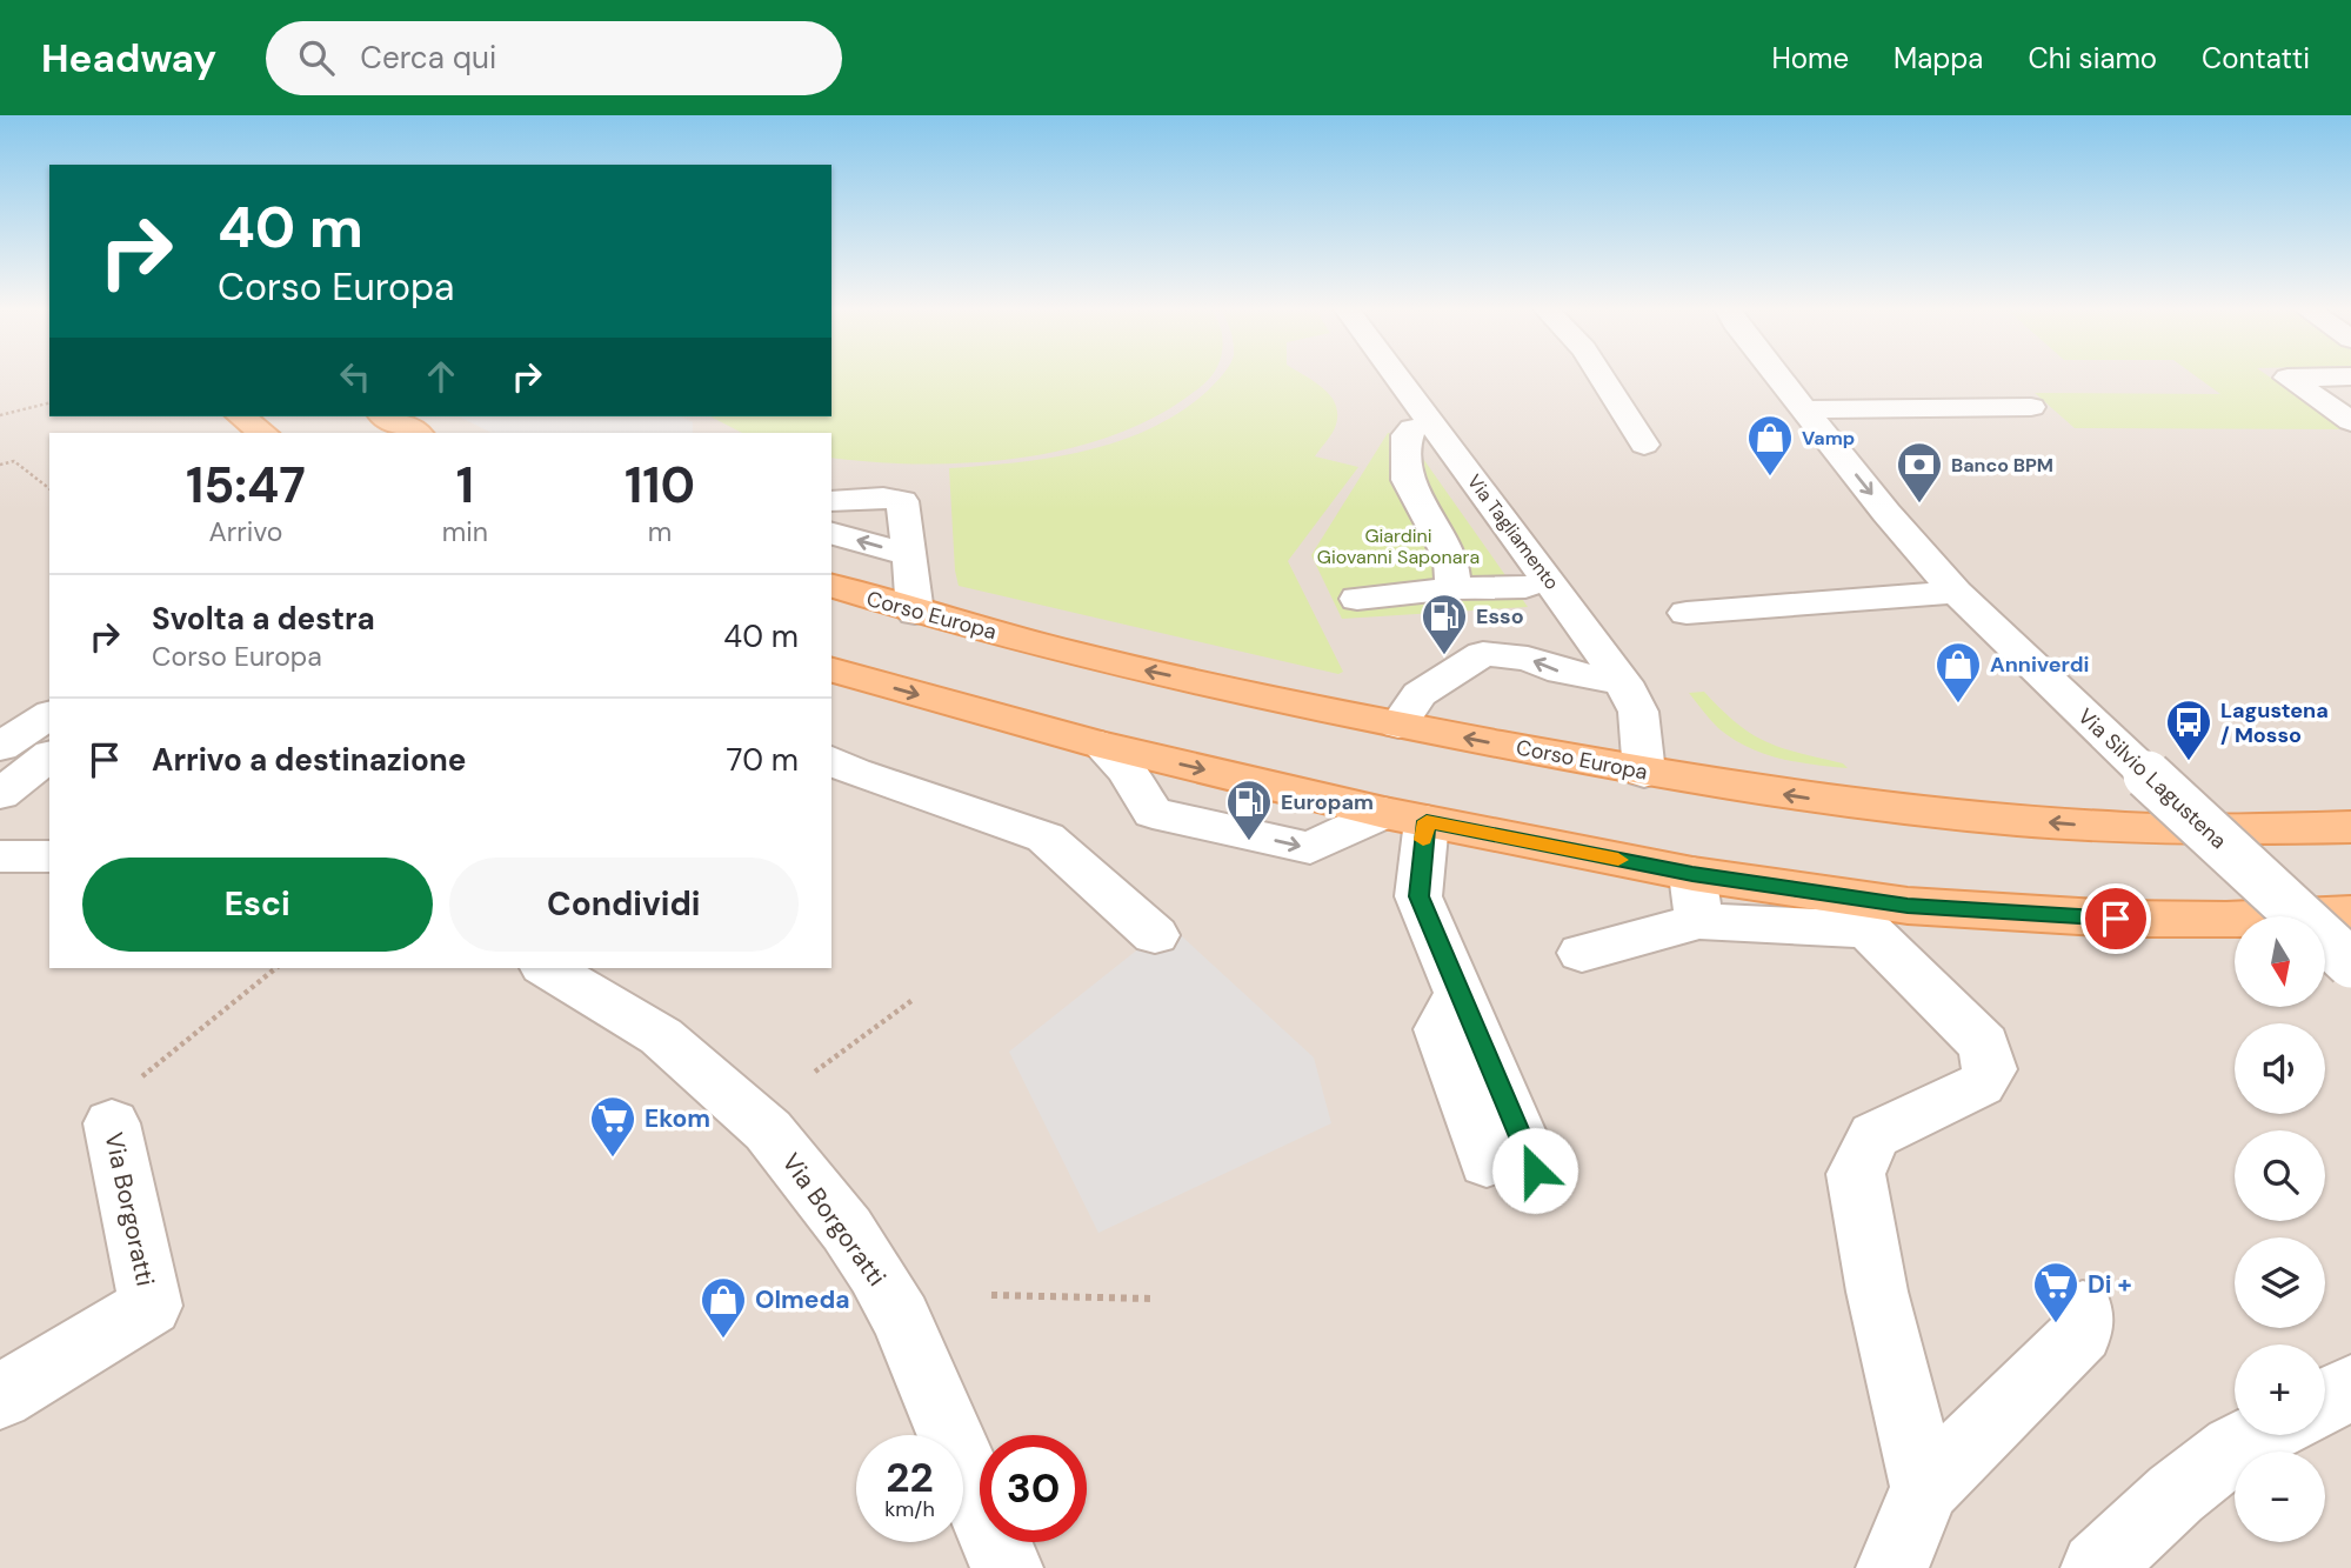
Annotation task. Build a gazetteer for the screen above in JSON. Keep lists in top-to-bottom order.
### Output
{
  "streets": {
    "main road": ["Corso Europa"],
    "street": ["Via Tagliamento", "Via Silvio Lagustena", "Via Borgoratti"]
  },
  "crossings": [
    ["Via Tagliamento", "Corso Europa"]
  ],
  "parks": ["Giardini Giovanni Saponara"],
  "places": {
    "shop": ["Vamp", "Anniverdi", "Olmeda"],
    "bank": ["Banco BPM"],
    "fuel station": ["Esso", "Europam"],
    "bus stop": ["Lagustena / Mosso"],
    "supermarket": ["Ekom", "Di +"]
  },
  "north": "bottom",
  "page": {
    "header": "Headway",
    "search": "Cerca qui",
    "nav": [
      "Home",
      "Mappa",
      "Chi siamo",
      "Contatti"
    ],
    "turn": ["40 m", "Corso Europa"],
    "eta": [
      "15:47",
      "Arrivo",
      "1",
      "min",
      "110",
      "m"
    ],
    "list": [
      {
        "name": "Svolta a destra",
        "note": "Corso Europa",
        "value": "40 m"
      },
      {
        "name": "Arrivo a destinazione",
        "value": "70 m"
      }
    ],
    "buttons": ["Esci", "Condividi"],
    "map_buttons": ["+", "−"],
    "speed": "22 km/h",
    "limit": "30"
  }
}
